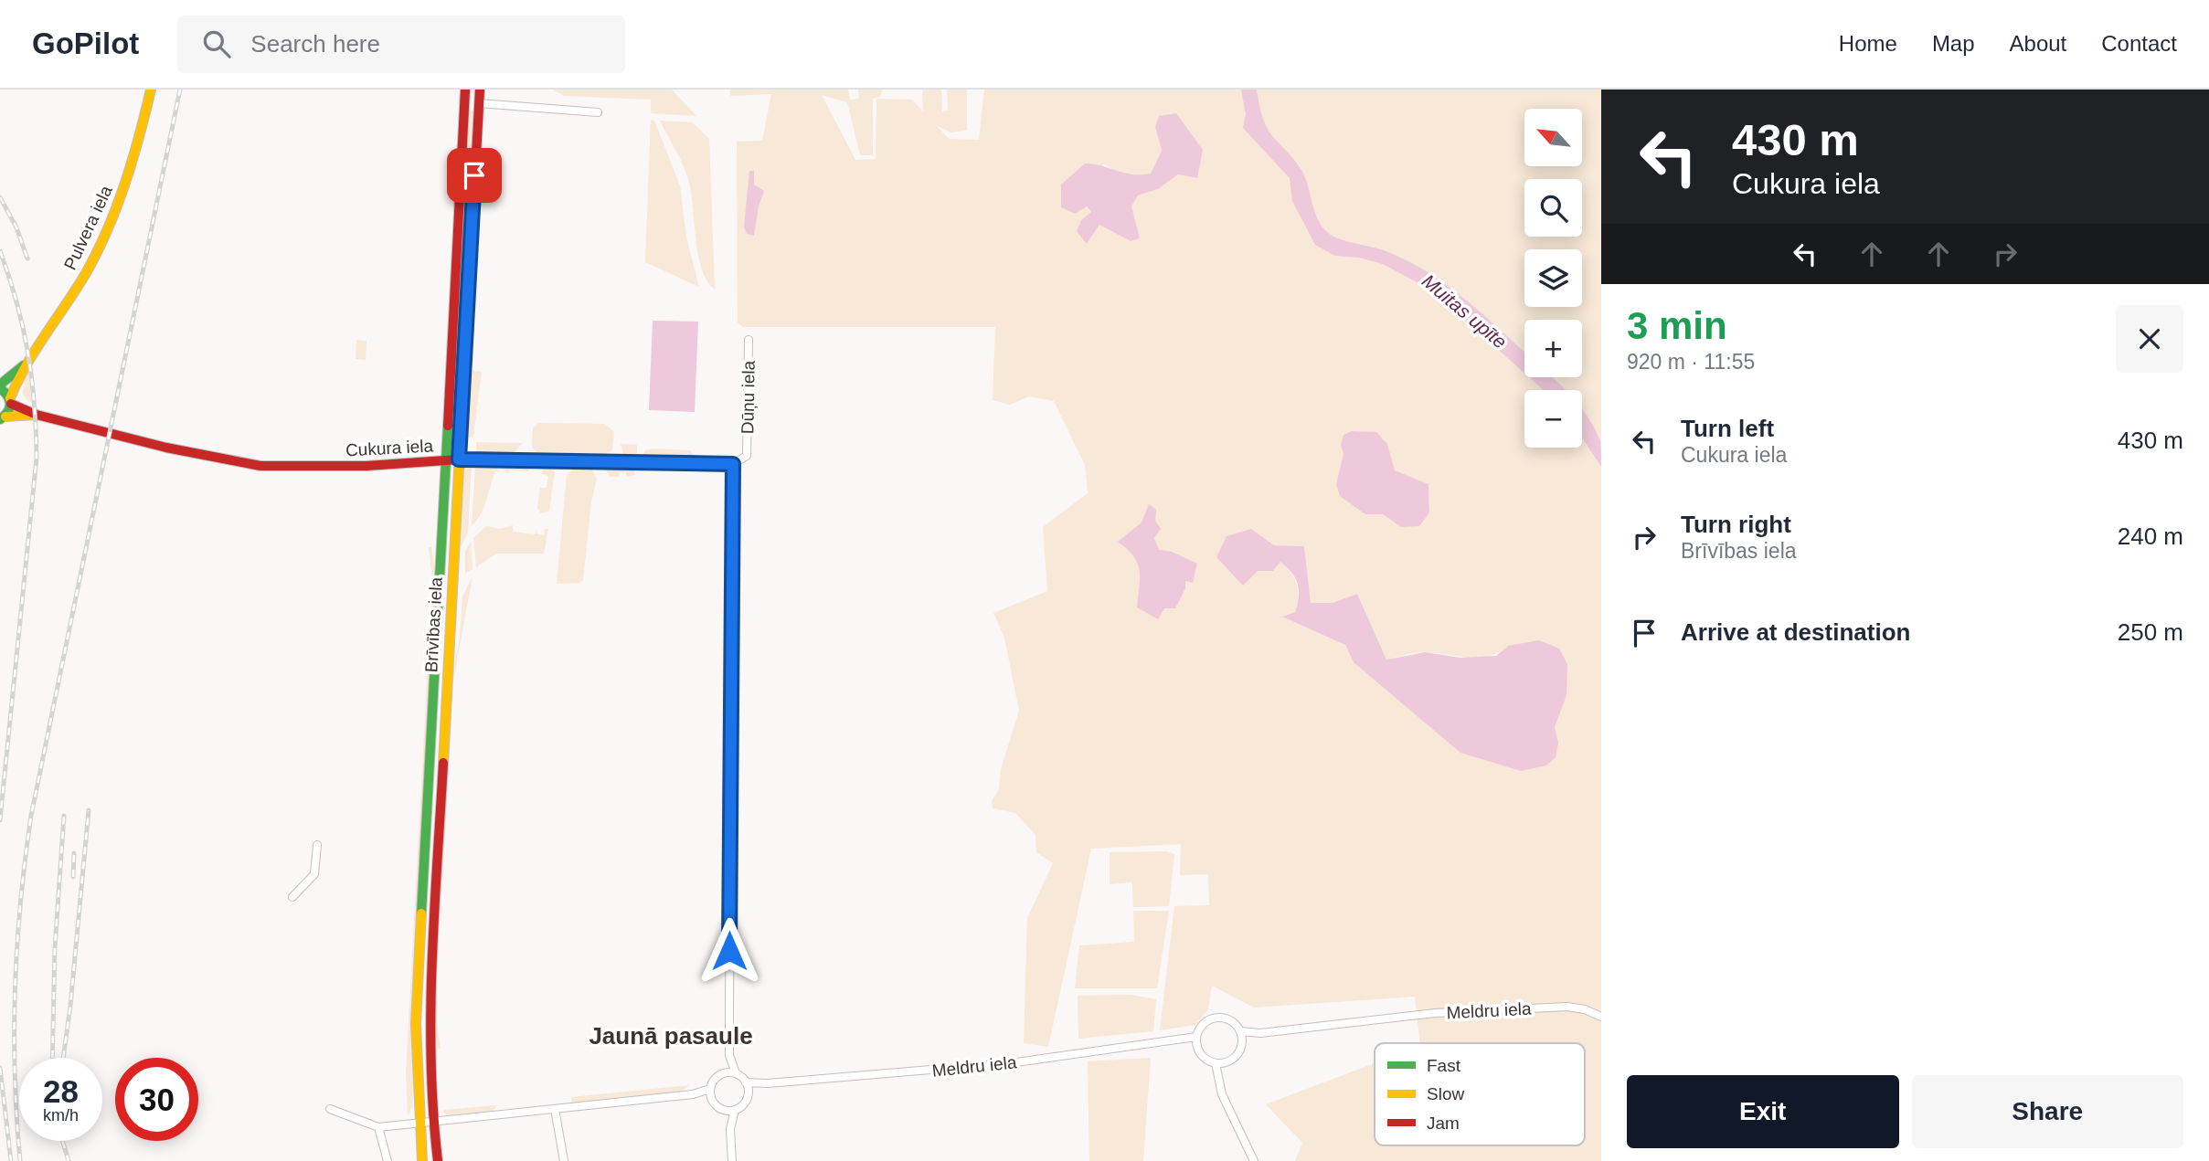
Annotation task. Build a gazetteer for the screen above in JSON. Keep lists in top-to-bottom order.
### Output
{
  "streets": {
    "main road": ["Pulvera iela", "Cukura iela", "Brīvības iela"],
    "street": ["Dūņu iela", "Meldru iela"]
  },
  "crossings": [
    ["Pulvera iela", "Cukura iela"],
    ["Dūņu iela", "Cukura iela"],
    ["Cukura iela", "Brīvības iela"]
  ],
  "districts": ["Jaunā pasaule"],
  "water": ["Muitas upīte"],
  "legend": ["Fast", "Slow", "Jam"],
  "north": "top left",
  "page": {
    "header": "GoPilot",
    "search": "Search here",
    "nav": [
      "Home",
      "Map",
      "About",
      "Contact"
    ],
    "turn": ["430 m", "Cukura iela"],
    "map_buttons": ["+", "−"],
    "heading": ["3 min", "920 m · 11:55"],
    "list": [
      {
        "name": "Turn left",
        "note": "Cukura iela",
        "value": "430 m"
      },
      {
        "name": "Turn right",
        "note": "Brīvības iela",
        "value": "240 m"
      },
      {
        "name": "Arrive at destination",
        "value": "250 m"
      }
    ],
    "speed": "28 km/h",
    "limit": "30",
    "buttons": ["Exit", "Share"]
  }
}
